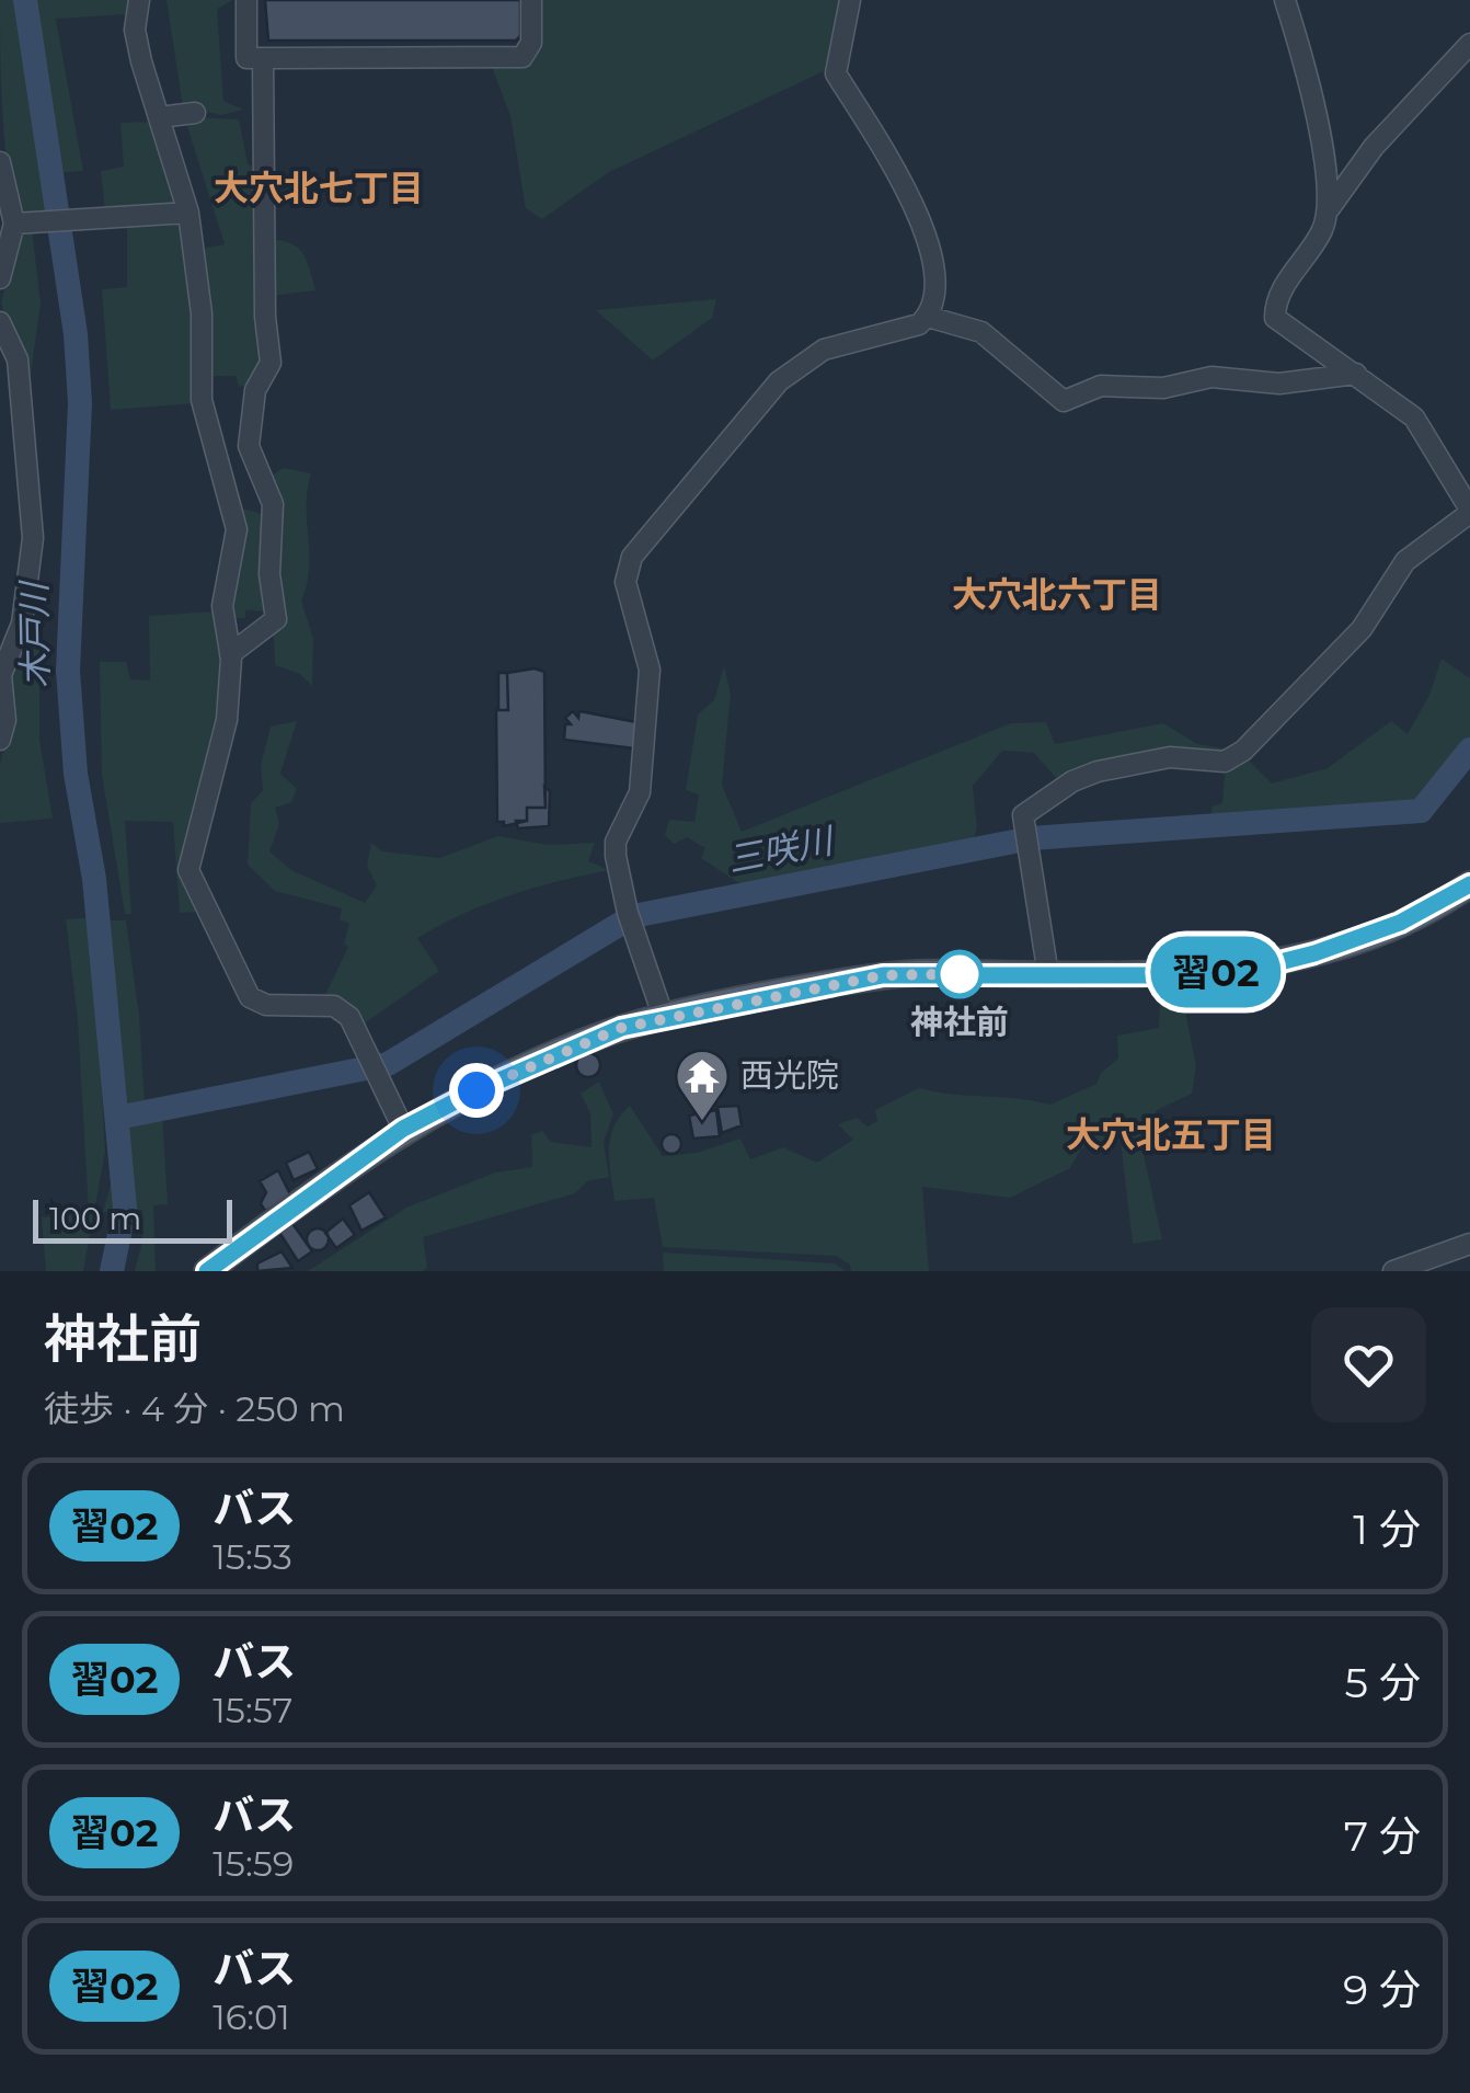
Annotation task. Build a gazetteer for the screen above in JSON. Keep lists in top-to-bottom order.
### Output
{
  "districts": ["大穴北七丁目", "大穴北六丁目", "大穴北五丁目"],
  "water": ["木戸川", "三咲川"],
  "places": {
    "other": ["神社前"],
    "temple": ["西光院"]
  },
  "lines": ["bus line 習02"],
  "scale_bar": "100 m",
  "page": {
    "on_map": "習02",
    "scale": "100 m",
    "heading": ["神社前", "徒歩 · 4 分 · 250 m"],
    "list": [
      {
        "mark": "習02",
        "name": "バス",
        "note": "15:53",
        "value": "1 分"
      },
      {
        "mark": "習02",
        "name": "バス",
        "note": "15:57",
        "value": "5 分"
      },
      {
        "mark": "習02",
        "name": "バス",
        "note": "15:59",
        "value": "7 分"
      },
      {
        "mark": "習02",
        "name": "バス",
        "note": "16:01",
        "value": "9 分"
      }
    ]
  }
}
